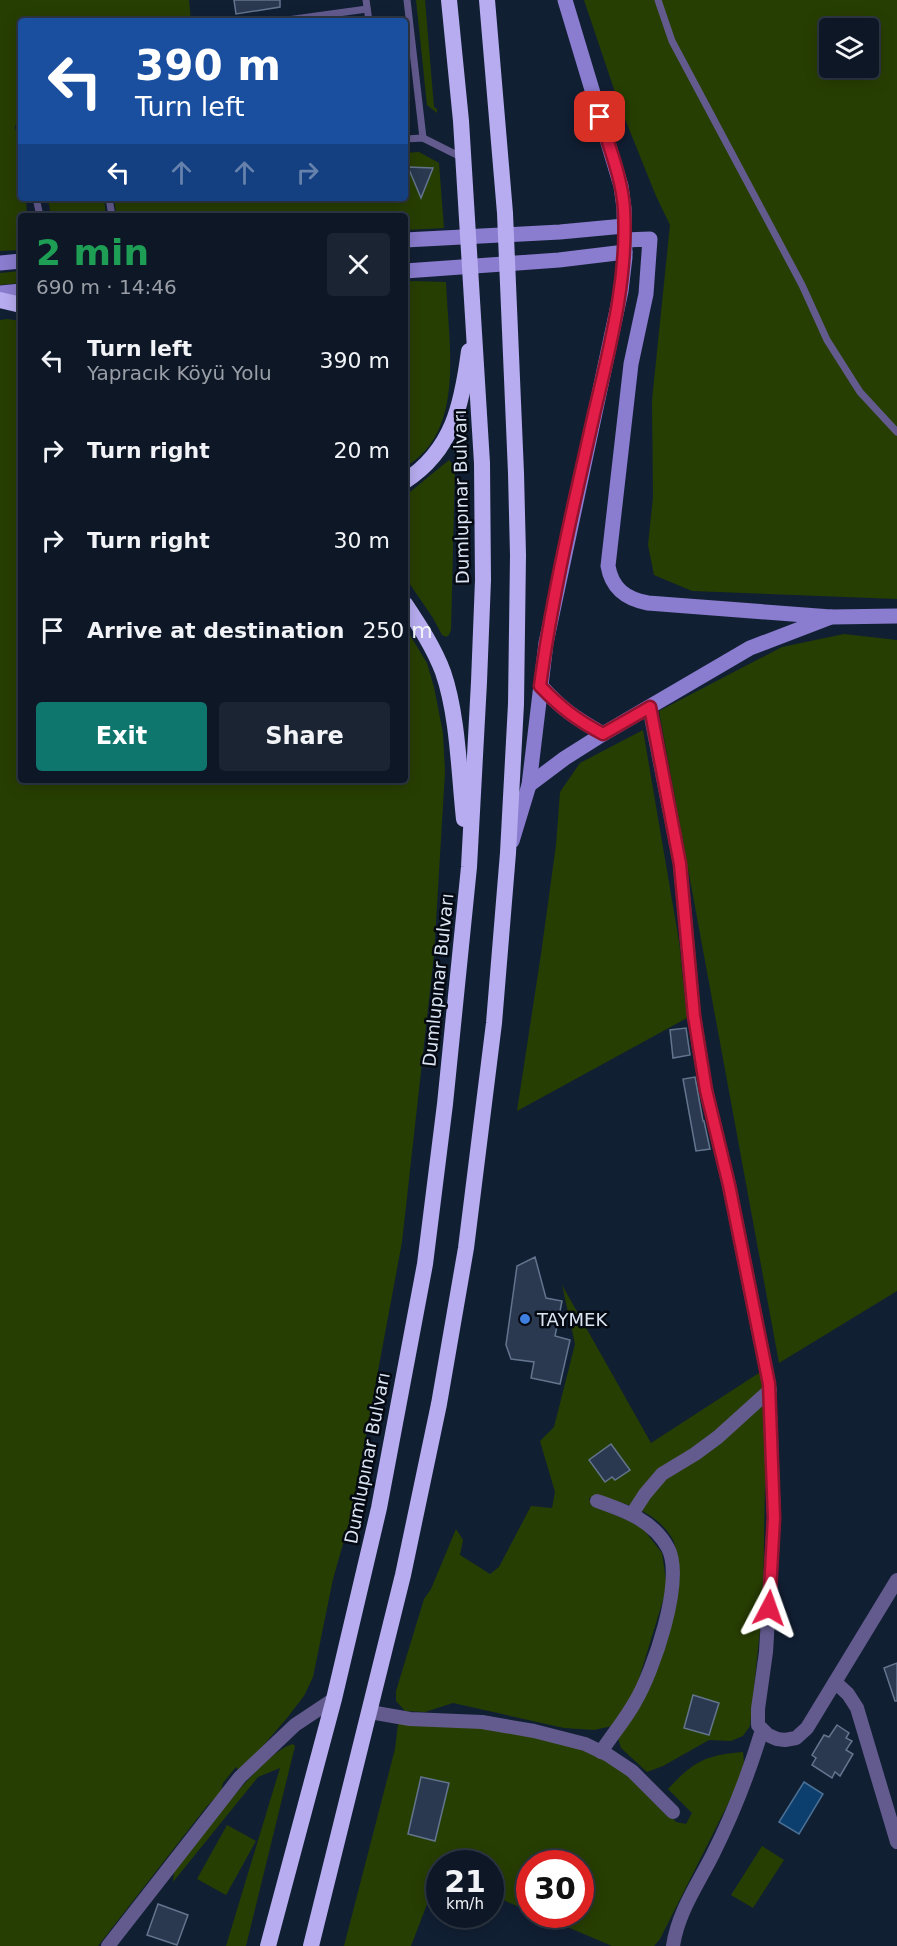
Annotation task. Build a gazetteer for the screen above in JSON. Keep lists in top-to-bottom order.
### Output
{
  "streets": {
    "highway": ["Dumlupınar Bulvarı"]
  },
  "places": ["TAYMEK"],
  "page": {
    "turn": ["390 m", "Turn left"],
    "heading": ["2 min", "690 m · 14:46"],
    "list": [
      {
        "name": "Turn left",
        "note": "Yapracık Köyü Yolu",
        "value": "390 m"
      },
      {
        "name": "Turn right",
        "value": "20 m"
      },
      {
        "name": "Turn right",
        "value": "30 m"
      },
      {
        "name": "Arrive at destination",
        "value": "250 m"
      }
    ],
    "buttons": ["Exit", "Share"],
    "speed": "21 km/h",
    "limit": "30"
  }
}
